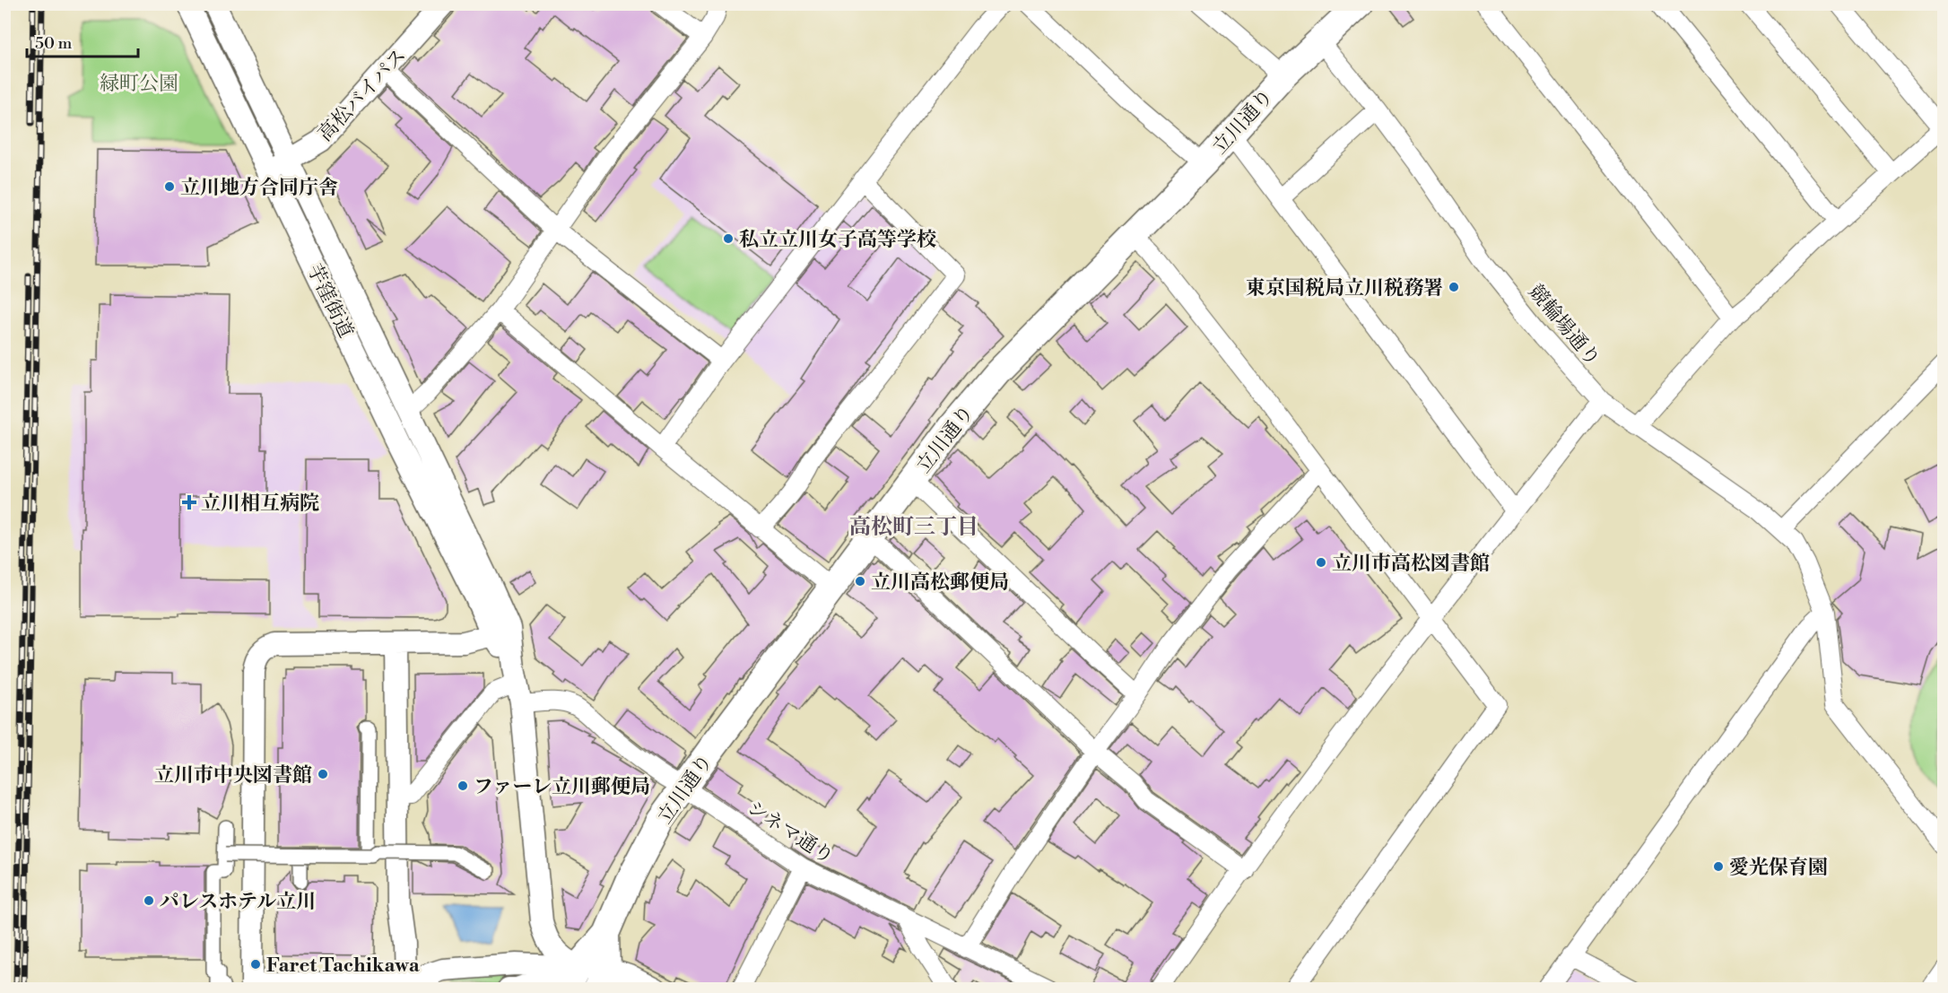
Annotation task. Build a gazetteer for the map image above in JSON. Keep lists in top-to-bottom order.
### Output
{
  "streets": {
    "main road": ["立川通り"],
    "street": [
      "高松バイパス",
      "芋窪街道",
      "競輪場通り",
      "シネマ通り"
    ]
  },
  "crossings": [
    ["高松バイパス", "芋窪街道"],
    ["立川通り", "競輪場通り"],
    ["立川通り", "シネマ通り"]
  ],
  "districts": ["高松町三丁目"],
  "parks": ["緑町公園"],
  "places": {
    "other": [
      "立川地方合同庁舎",
      "私立立川女子高等学校",
      "東京国税局立川税務署",
      "立川市高松図書館",
      "立川高松郵便局",
      "立川市中央図書館",
      "ファーレ立川郵便局",
      "愛光保育園",
      "パレスホテル立川",
      "Faret Tachikawa"
    ],
    "health": ["立川相互病院"]
  },
  "scale_bar": "50 m"
}
